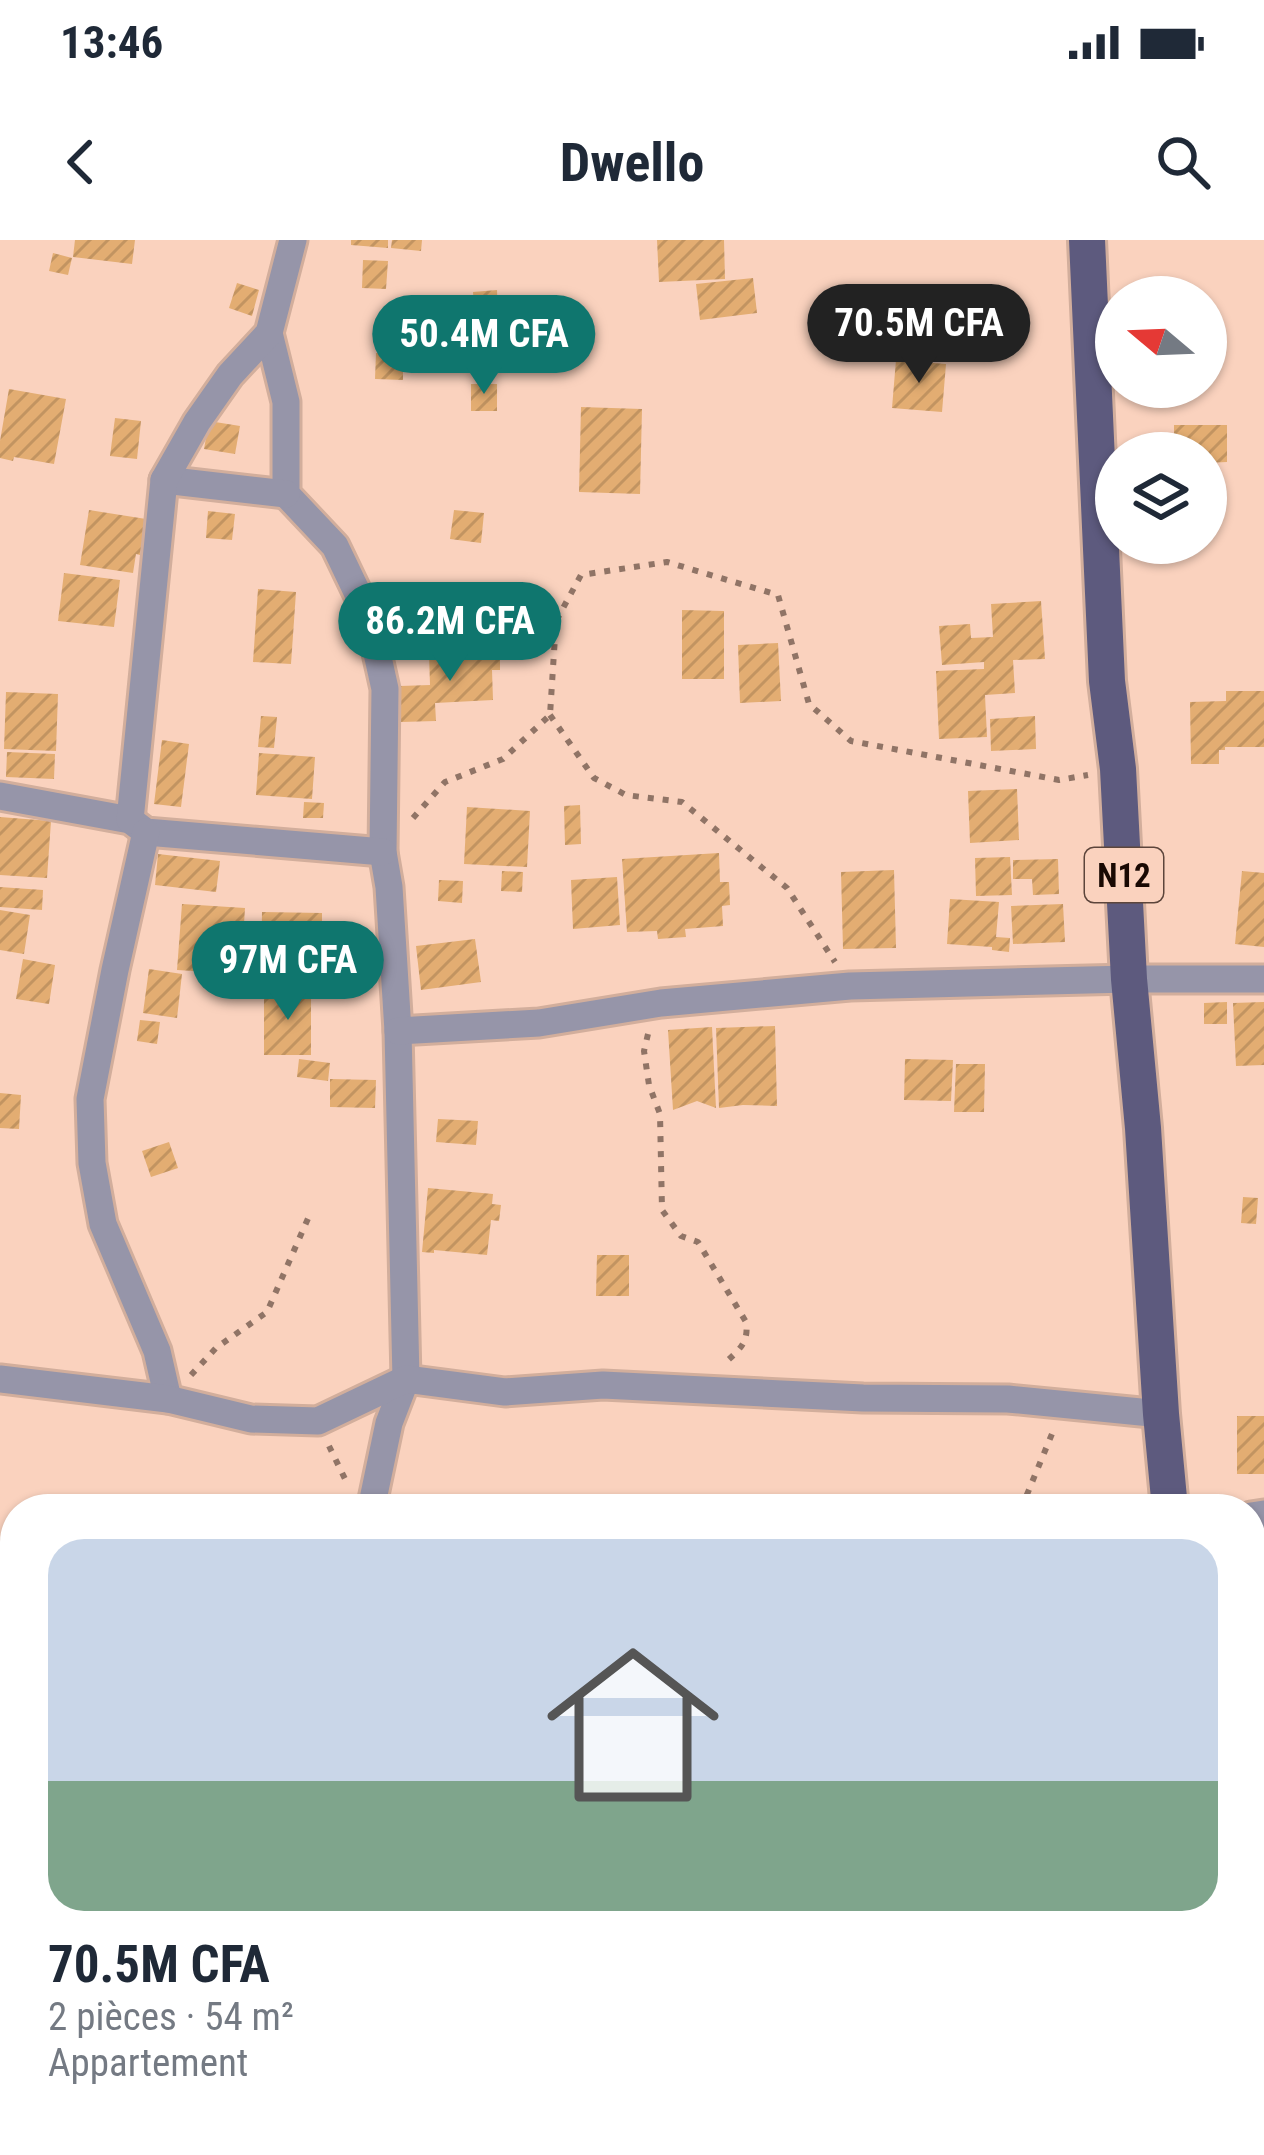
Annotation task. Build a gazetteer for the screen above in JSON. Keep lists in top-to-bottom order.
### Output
{
  "streets": {
    "main road": ["N12"]
  },
  "north": "left",
  "page": {
    "status": "13:46",
    "header": "Dwello",
    "price": [
      "70.5M CFA",
      "50.4M CFA",
      "86.2M CFA",
      "97M CFA"
    ],
    "list": [
      {
        "name": "70.5M CFA",
        "note": "2 pièces · 54 m² · Appartement"
      }
    ]
  }
}
